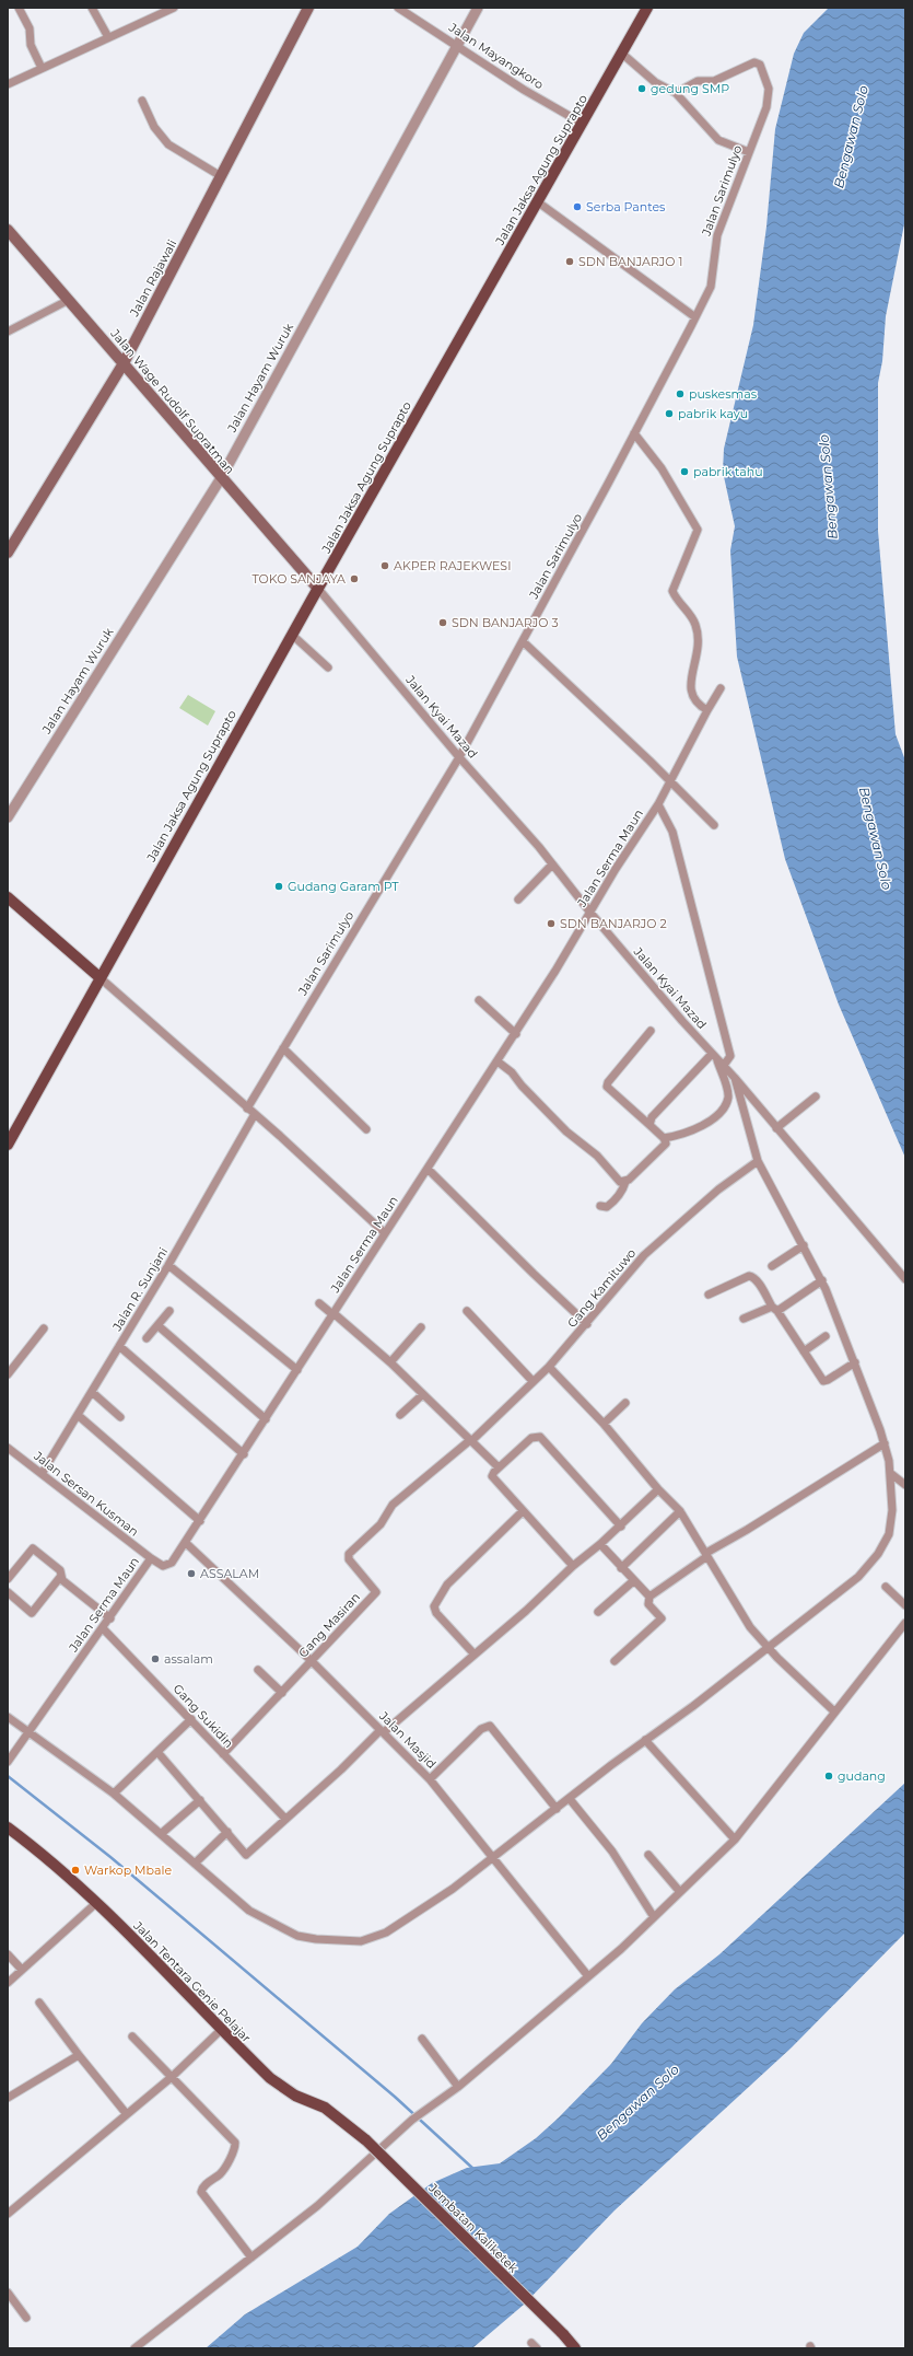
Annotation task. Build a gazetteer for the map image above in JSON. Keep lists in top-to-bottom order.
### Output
{
  "streets": {
    "main road": [
      "Jalan Jaksa Agung Suprapto",
      "Jalan Rajawali",
      "Jalan Wage Rudolf Supratman",
      "Jalan Tentara Genie Pelajar",
      "Jembatan Kaliketek"
    ],
    "street": [
      "Jalan Mayangkoro",
      "Jalan Sarimulyo",
      "Jalan Hayam Wuruk",
      "Jalan Kyai Mazad",
      "Jalan Serma Maun",
      "Gang Kamituwo",
      "Jalan R. Sunjani",
      "Jalan Sersan Kusman",
      "Gang Masiran",
      "Gang Sukidin",
      "Jalan Masjid"
    ]
  },
  "crossings": [
    ["Jalan Mayangkoro", "Jalan Jaksa Agung Suprapto"],
    ["Jalan Mayangkoro", "Jalan Hayam Wuruk"],
    ["Jalan Jaksa Agung Suprapto", "Jalan Wage Rudolf Supratman"],
    ["Jalan Jaksa Agung Suprapto", "Jalan Kyai Mazad"],
    ["Jalan Sarimulyo", "Jalan Kyai Mazad"],
    ["Jalan Rajawali", "Jalan Wage Rudolf Supratman"],
    ["Jalan Hayam Wuruk", "Jalan Wage Rudolf Supratman"],
    ["Jalan Wage Rudolf Supratman", "Jalan Kyai Mazad"],
    ["Jalan Kyai Mazad", "Jalan Serma Maun"],
    ["Jalan Serma Maun", "Jalan Sersan Kusman"],
    ["Jalan Serma Maun", "Gang Sukidin"],
    ["Jalan Serma Maun", "Jalan Masjid"],
    ["Gang Kamituwo", "Gang Masiran"],
    ["Jalan R. Sunjani", "Jalan Sersan Kusman"],
    ["Gang Masiran", "Gang Sukidin"],
    ["Gang Masiran", "Jalan Masjid"],
    ["Jalan Tentara Genie Pelajar", "Jembatan Kaliketek"]
  ],
  "water": ["Bengawan Solo"],
  "places": [
    "gedung SMP",
    "Serba Pantes",
    "SDN BANJARJO 1",
    "puskesmas",
    "pabrik kayu",
    "pabrik tahu",
    "AKPER RAJEKWESI",
    "TOKO SANJAYA",
    "SDN BANJARJO 3",
    "Gudang Garam PT",
    "SDN BANJARJO 2",
    "ASSALAM",
    "assalam",
    "gudang",
    "Warkop Mbale"
  ]
}
